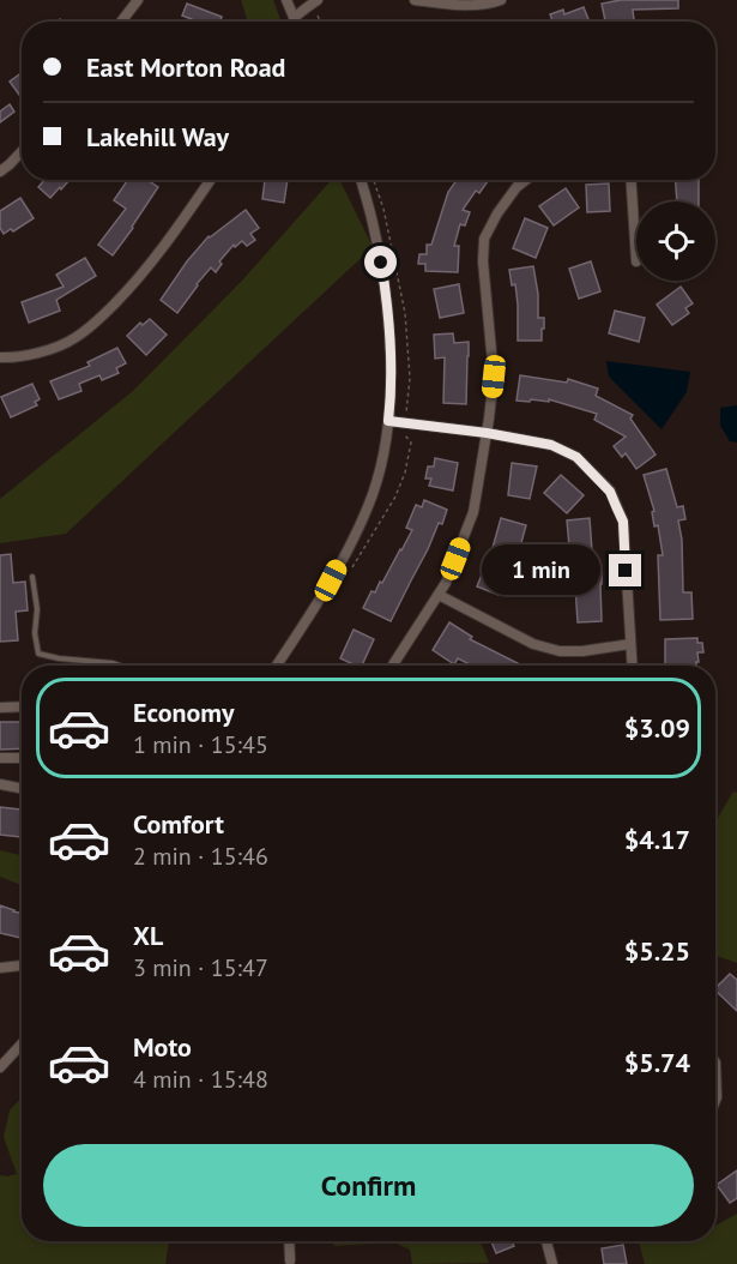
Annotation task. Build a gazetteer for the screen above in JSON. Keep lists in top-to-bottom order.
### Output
{
  "page": {
    "banner": ["East Morton Road", "Lakehill Way"],
    "bubble": "1 min",
    "list": [
      {
        "name": "Economy",
        "note": "1 min · 15:45",
        "value": "$3.09"
      },
      {
        "name": "Comfort",
        "note": "2 min · 15:46",
        "value": "$4.17"
      },
      {
        "name": "XL",
        "note": "3 min · 15:47",
        "value": "$5.25"
      },
      {
        "name": "Moto",
        "note": "4 min · 15:48",
        "value": "$5.74"
      }
    ],
    "buttons": "Confirm"
  }
}
